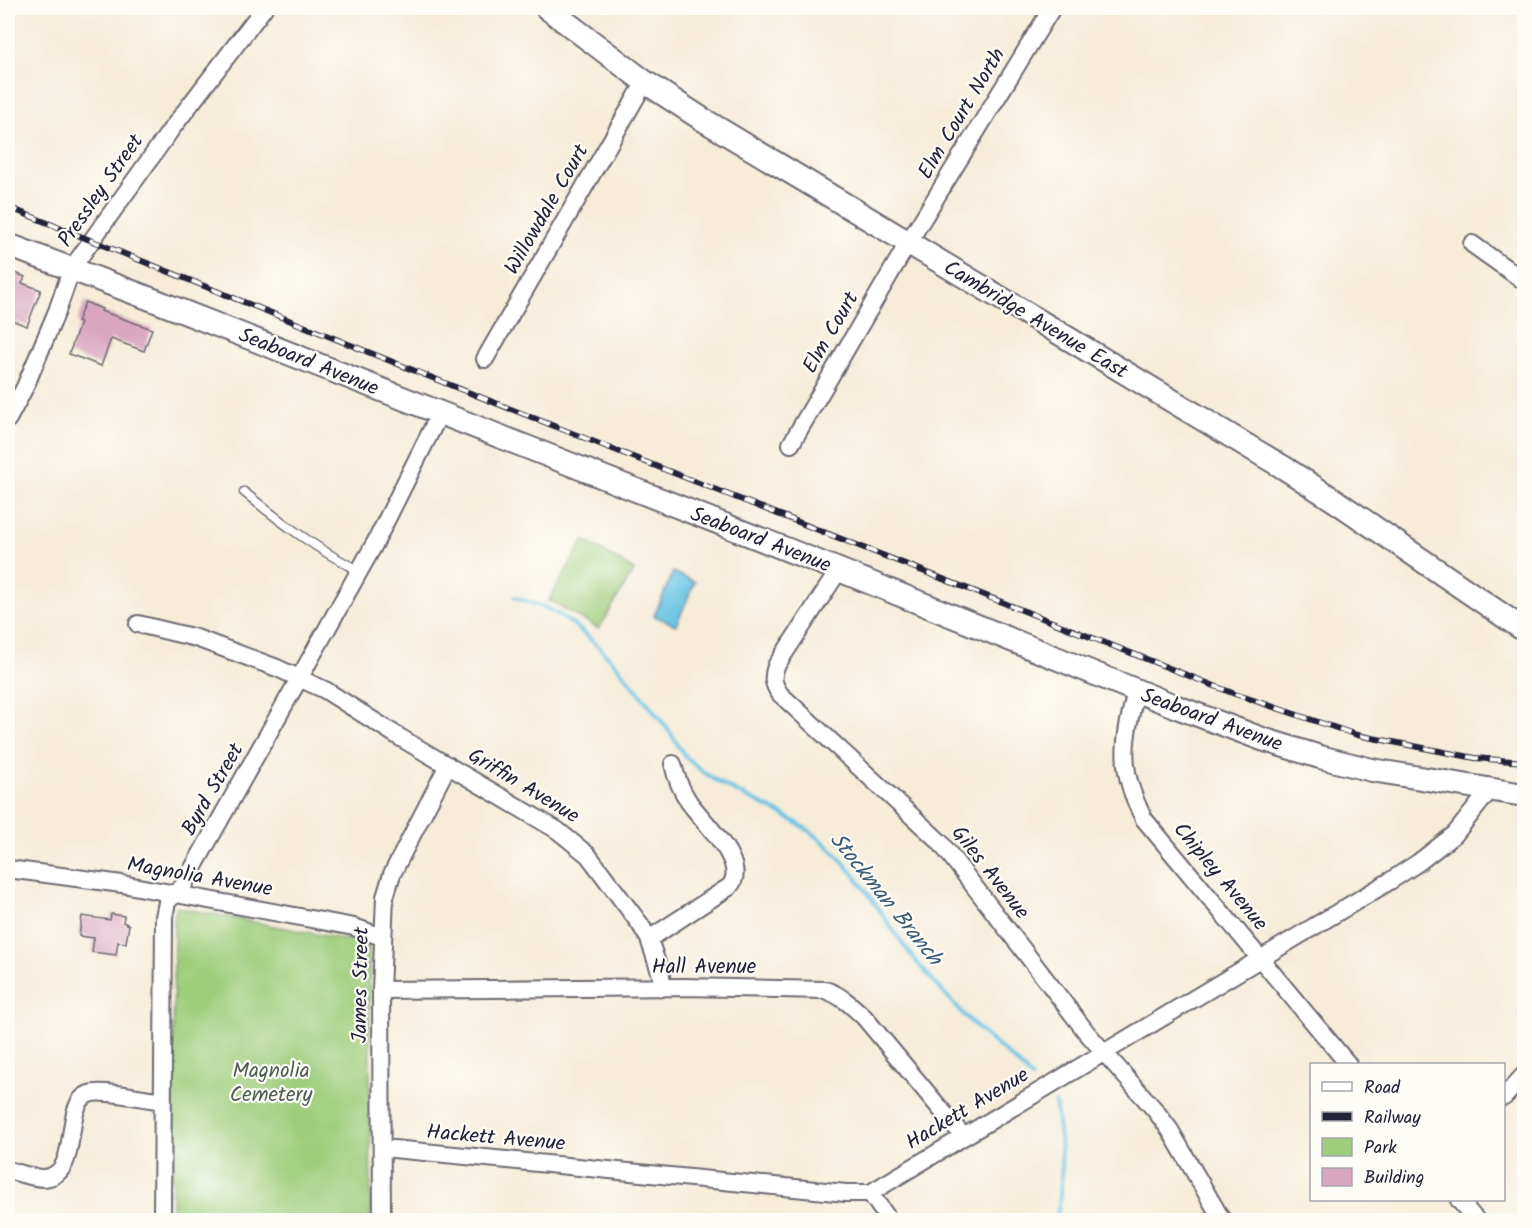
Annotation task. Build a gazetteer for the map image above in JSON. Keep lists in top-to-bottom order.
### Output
{
  "streets": {
    "main road": ["Cambridge Avenue East", "Seaboard Avenue"],
    "street": [
      "Elm Court North",
      "Pressley Street",
      "Willowdale Court",
      "Elm Court",
      "Griffin Avenue",
      "Byrd Street",
      "Giles Avenue",
      "Magnolia Avenue",
      "Chipley Avenue",
      "Hall Avenue",
      "James Street",
      "Hackett Avenue"
    ]
  },
  "crossings": [
    ["Elm Court North", "Cambridge Avenue East"],
    ["Elm Court North", "Elm Court"],
    ["Pressley Street", "Seaboard Avenue"],
    ["Willowdale Court", "Cambridge Avenue East"],
    ["Cambridge Avenue East", "Elm Court"],
    ["Seaboard Avenue", "Byrd Street"],
    ["Seaboard Avenue", "Giles Avenue"],
    ["Seaboard Avenue", "Chipley Avenue"],
    ["Seaboard Avenue", "Hackett Avenue"],
    ["Griffin Avenue", "Byrd Street"],
    ["Griffin Avenue", "Hall Avenue"],
    ["Griffin Avenue", "James Street"],
    ["Byrd Street", "Magnolia Avenue"],
    ["Giles Avenue", "Hackett Avenue"],
    ["Magnolia Avenue", "James Street"],
    ["Chipley Avenue", "Hackett Avenue"],
    ["Hall Avenue", "James Street"],
    ["Hall Avenue", "Hackett Avenue"],
    ["James Street", "Hackett Avenue"]
  ],
  "water": ["Stockman Branch"],
  "parks": ["Magnolia Cemetery"],
  "legend": [
    "Road",
    "Railway",
    "Park",
    "Building"
  ]
}
